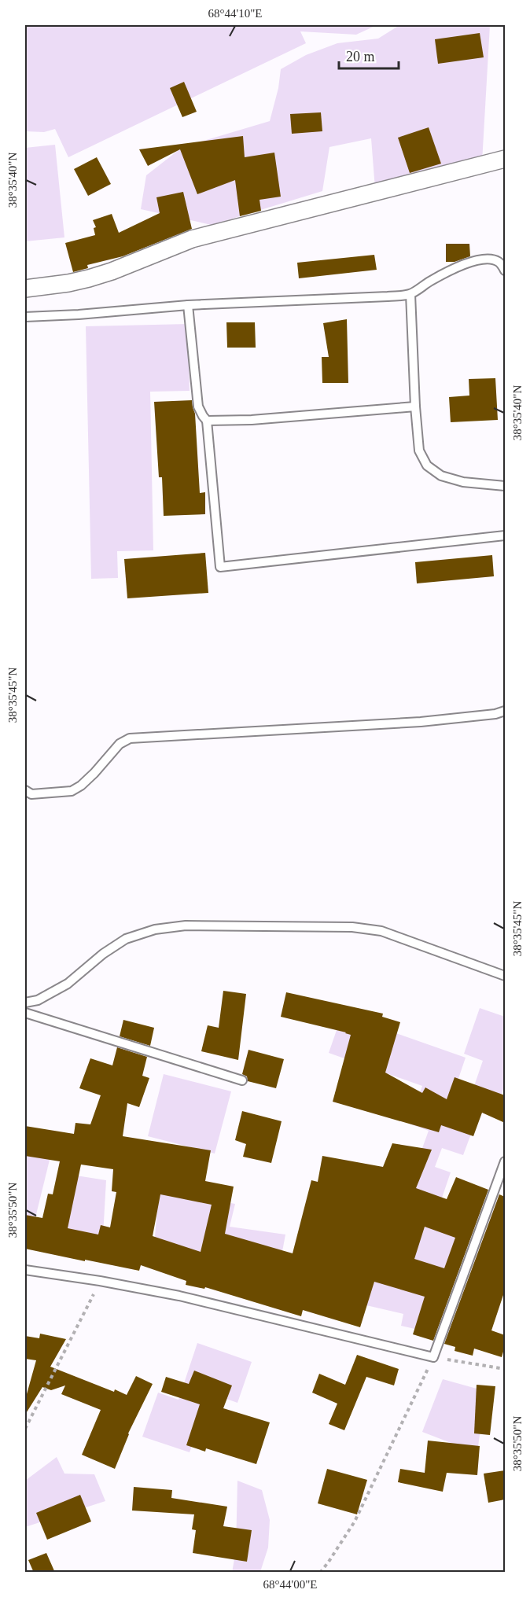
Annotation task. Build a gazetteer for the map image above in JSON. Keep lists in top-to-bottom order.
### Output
{
  "scale_bar": "20 m",
  "coordinates": [
    "68°44'10\"E",
    "38°35'40\"N",
    "38°35'45\"N",
    "38°35'50\"N",
    "68°44'00\"E"
  ]
}
